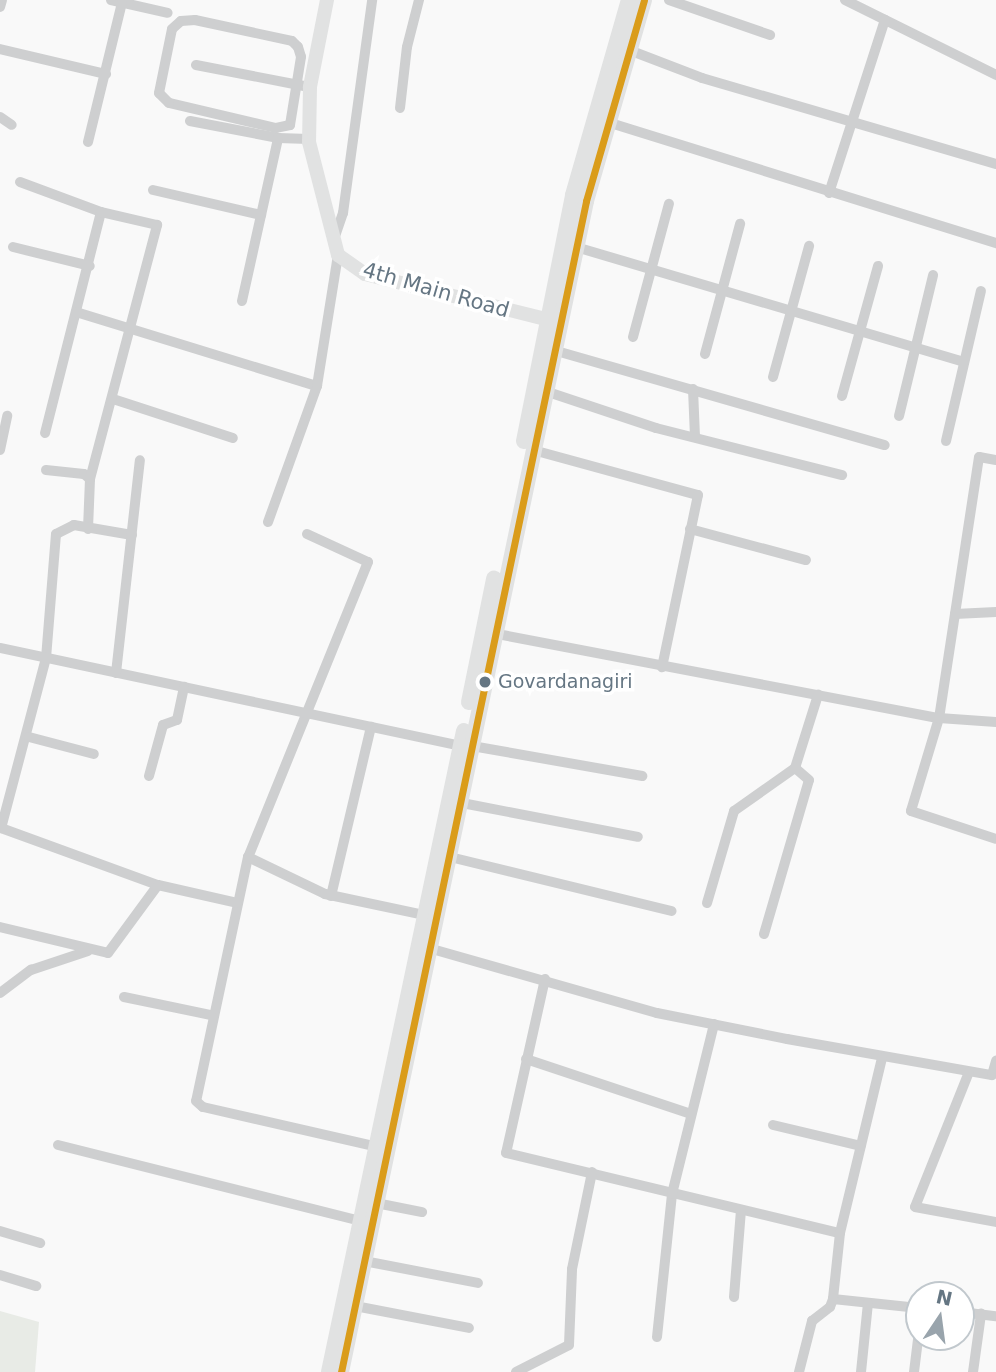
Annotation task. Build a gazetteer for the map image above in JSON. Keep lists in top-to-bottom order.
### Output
{
  "streets": {
    "main road": ["4th Main Road"]
  },
  "places": ["Govardanagiri"],
  "north": "top"
}
